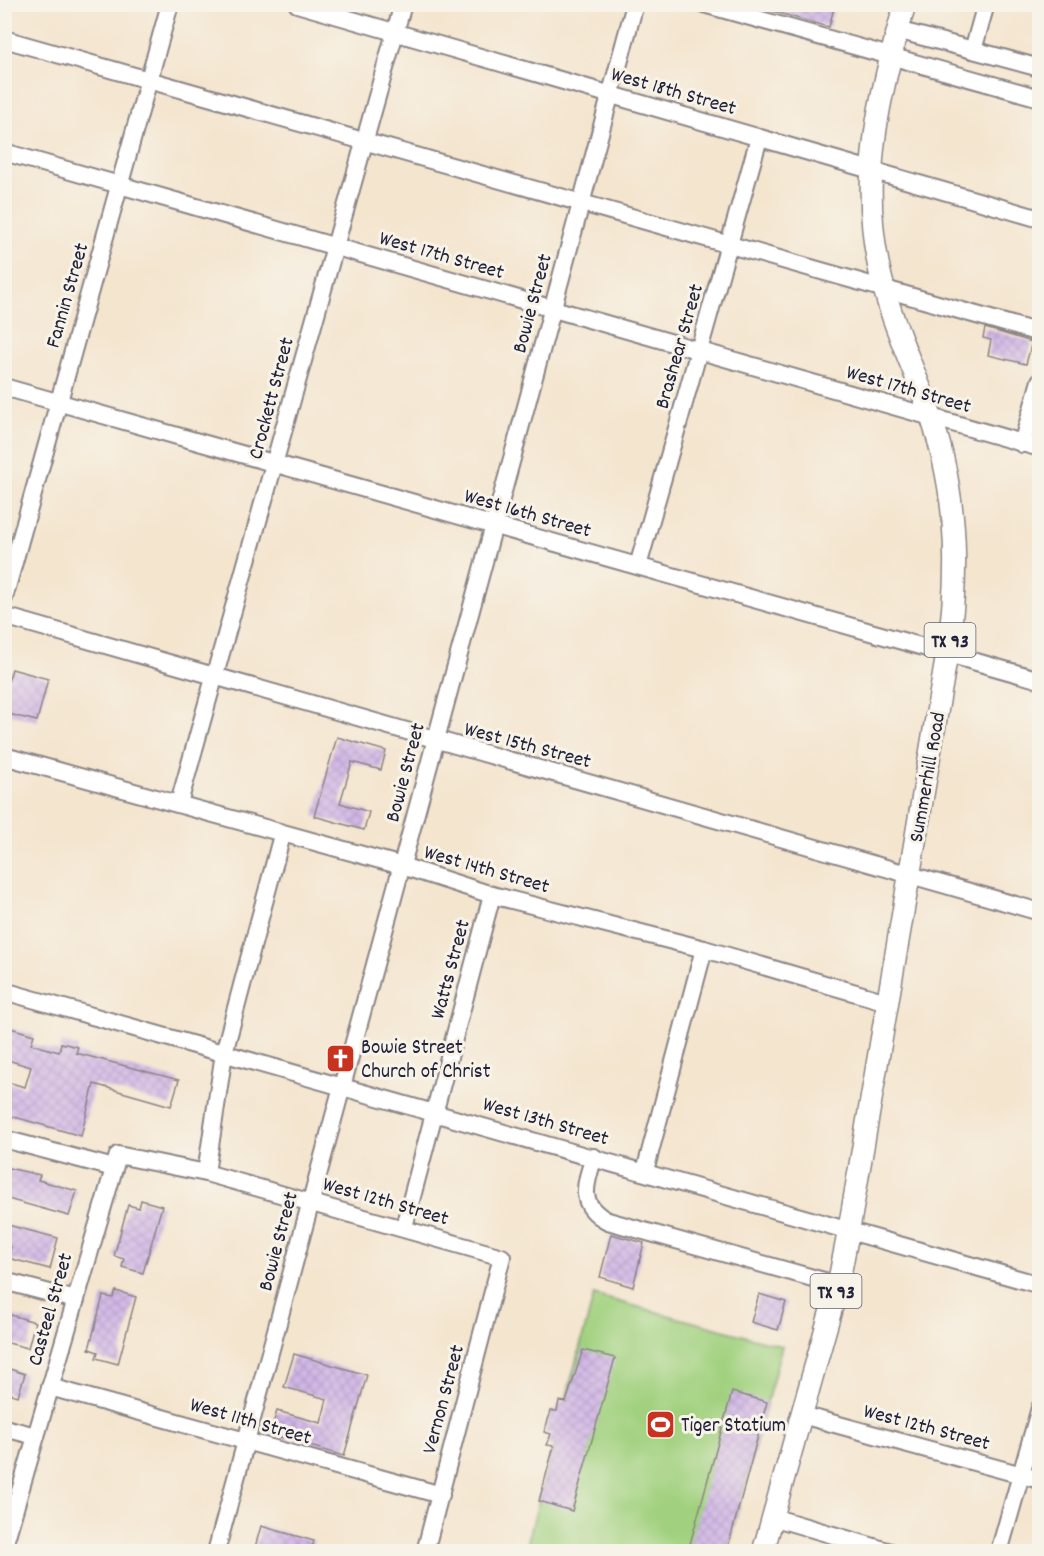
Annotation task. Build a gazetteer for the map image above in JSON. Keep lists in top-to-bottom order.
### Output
{
  "streets": {
    "main road": ["TX 93", "Summerhill Road"],
    "street": [
      "West 18th Street",
      "West 17th Street",
      "Fannin Street",
      "Bowie Street",
      "Brashear Street",
      "Crockett Street",
      "West 16th Street",
      "West 15th Street",
      "West 14th Street",
      "Watts Street",
      "West 13th Street",
      "West 12th Street",
      "Casteel Street",
      "Vernon Street",
      "West 11th Street"
    ]
  },
  "crossings": [
    ["West 18th Street", "Bowie Street"],
    ["West 18th Street", "Brashear Street"],
    ["West 18th Street", "Crockett Street"],
    ["West 18th Street", "Summerhill Road"],
    ["West 17th Street", "Fannin Street"],
    ["West 17th Street", "Bowie Street"],
    ["West 17th Street", "Brashear Street"],
    ["West 17th Street", "Crockett Street"],
    ["West 17th Street", "Summerhill Road"],
    ["Fannin Street", "West 16th Street"],
    ["Bowie Street", "West 16th Street"],
    ["Bowie Street", "West 15th Street"],
    ["Bowie Street", "West 14th Street"],
    ["Bowie Street", "West 13th Street"],
    ["Bowie Street", "West 12th Street"],
    ["Bowie Street", "West 11th Street"],
    ["Brashear Street", "West 16th Street"],
    ["Crockett Street", "West 16th Street"],
    ["Crockett Street", "West 15th Street"],
    ["Crockett Street", "West 14th Street"],
    ["West 16th Street", "Summerhill Road"],
    ["West 15th Street", "Summerhill Road"],
    ["Summerhill Road", "West 14th Street"],
    ["Summerhill Road", "West 13th Street"],
    ["Summerhill Road", "West 12th Street"],
    ["West 14th Street", "Watts Street"],
    ["Watts Street", "West 13th Street"],
    ["Watts Street", "West 12th Street"],
    ["West 12th Street", "Casteel Street"],
    ["West 12th Street", "Vernon Street"],
    ["Casteel Street", "West 11th Street"],
    ["Vernon Street", "West 11th Street"]
  ],
  "places": {
    "church": ["Bowie Street Church of Christ"],
    "sports": ["Tiger Statium"]
  }
}
